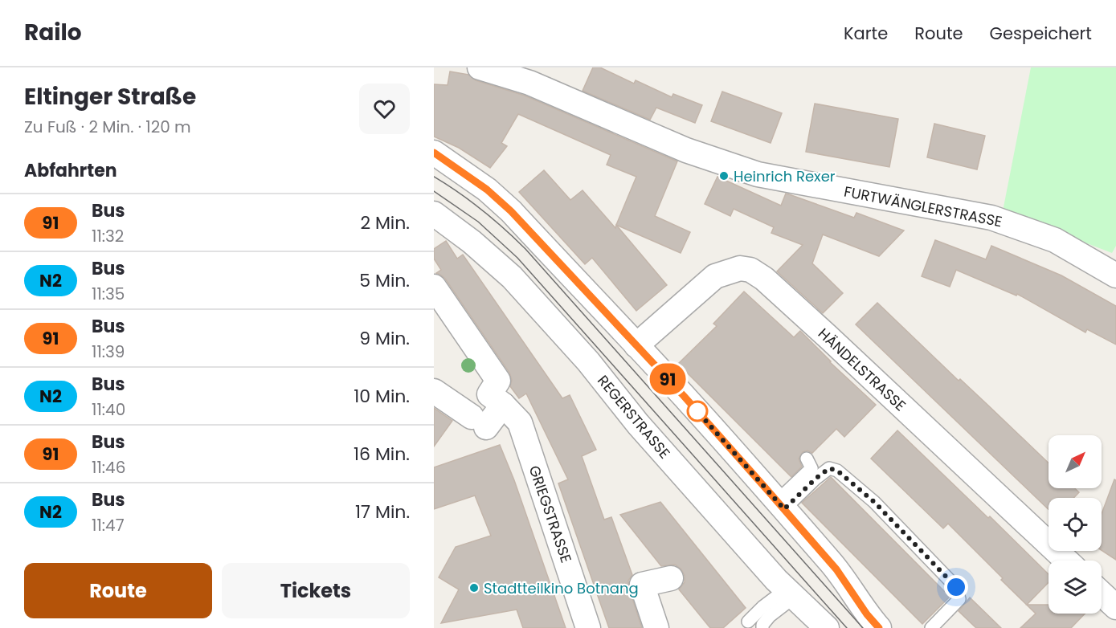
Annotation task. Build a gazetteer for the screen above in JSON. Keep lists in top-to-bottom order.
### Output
{
  "streets": {
    "street": [
      "FURTWÄNGLERSTRASSE",
      "HÄNDELSTRASSE",
      "REGERSTRASSE",
      "GRIEGSTRASSE"
    ]
  },
  "places": ["Heinrich Rexer", "Stadtteilkino Botnang"],
  "lines": ["bus line 91"],
  "north": "top right",
  "page": {
    "header": "Railo",
    "nav": ["Karte", "Route", "Gespeichert"],
    "heading": [
      ["Eltinger Straße", "Zu Fuß · 2 Min. · 120 m"],
      "Abfahrten"
    ],
    "on_map": "91",
    "list": [
      {
        "mark": "91",
        "name": "Bus",
        "note": "11:32",
        "value": "2 Min."
      },
      {
        "mark": "N2",
        "name": "Bus",
        "note": "11:35",
        "value": "5 Min."
      },
      {
        "mark": "91",
        "name": "Bus",
        "note": "11:39",
        "value": "9 Min."
      },
      {
        "mark": "N2",
        "name": "Bus",
        "note": "11:40",
        "value": "10 Min."
      },
      {
        "mark": "91",
        "name": "Bus",
        "note": "11:46",
        "value": "16 Min."
      },
      {
        "mark": "N2",
        "name": "Bus",
        "note": "11:47",
        "value": "17 Min."
      }
    ],
    "buttons": ["Route", "Tickets"]
  }
}
